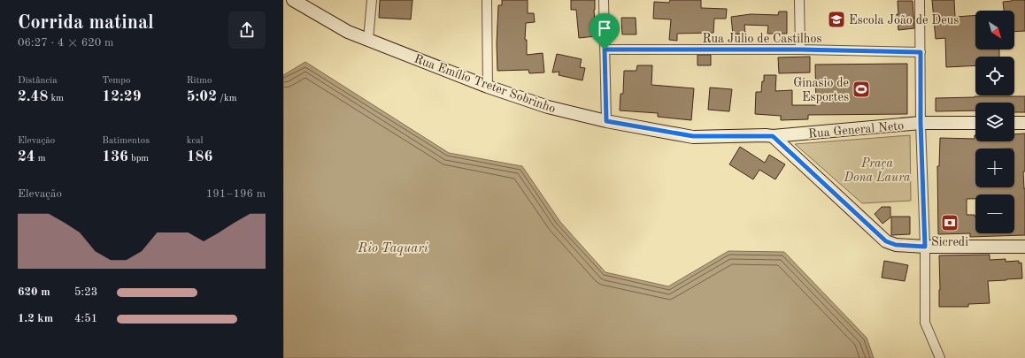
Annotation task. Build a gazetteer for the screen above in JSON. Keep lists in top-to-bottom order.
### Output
{
  "streets": {
    "main road": ["Rua Emílio Treter Sobrinho", "Rua General Neto"],
    "street": ["Rua Julio de Castilhos"]
  },
  "crossings": [
    ["Rua Emílio Treter Sobrinho", "Rua General Neto"]
  ],
  "water": ["Rio Taquari"],
  "parks": ["Praça Dona Laura"],
  "places": {
    "school or university": ["Escola João de Deus"],
    "sports": ["Ginasio de Esportes"],
    "bank": ["Sicredi"]
  },
  "north": "bottom right",
  "page": {
    "heading": ["Corrida matinal", "06:27 · 4 × 620 m"],
    "map_buttons": ["+", "−"],
    "stats": [
      ["Distância", "2.48 km"],
      ["Tempo", "12:29"],
      ["Ritmo", "5:02 /km"],
      ["Elevação", "24 m"],
      ["Batimentos", "136 bpm"],
      ["kcal", "186"]
    ],
    "chart": ["Elevação", "191–196 m"],
    "list": [
      {
        "name": "620 m",
        "note": "5:23"
      },
      {
        "name": "1.2 km",
        "note": "4:51"
      }
    ]
  }
}
